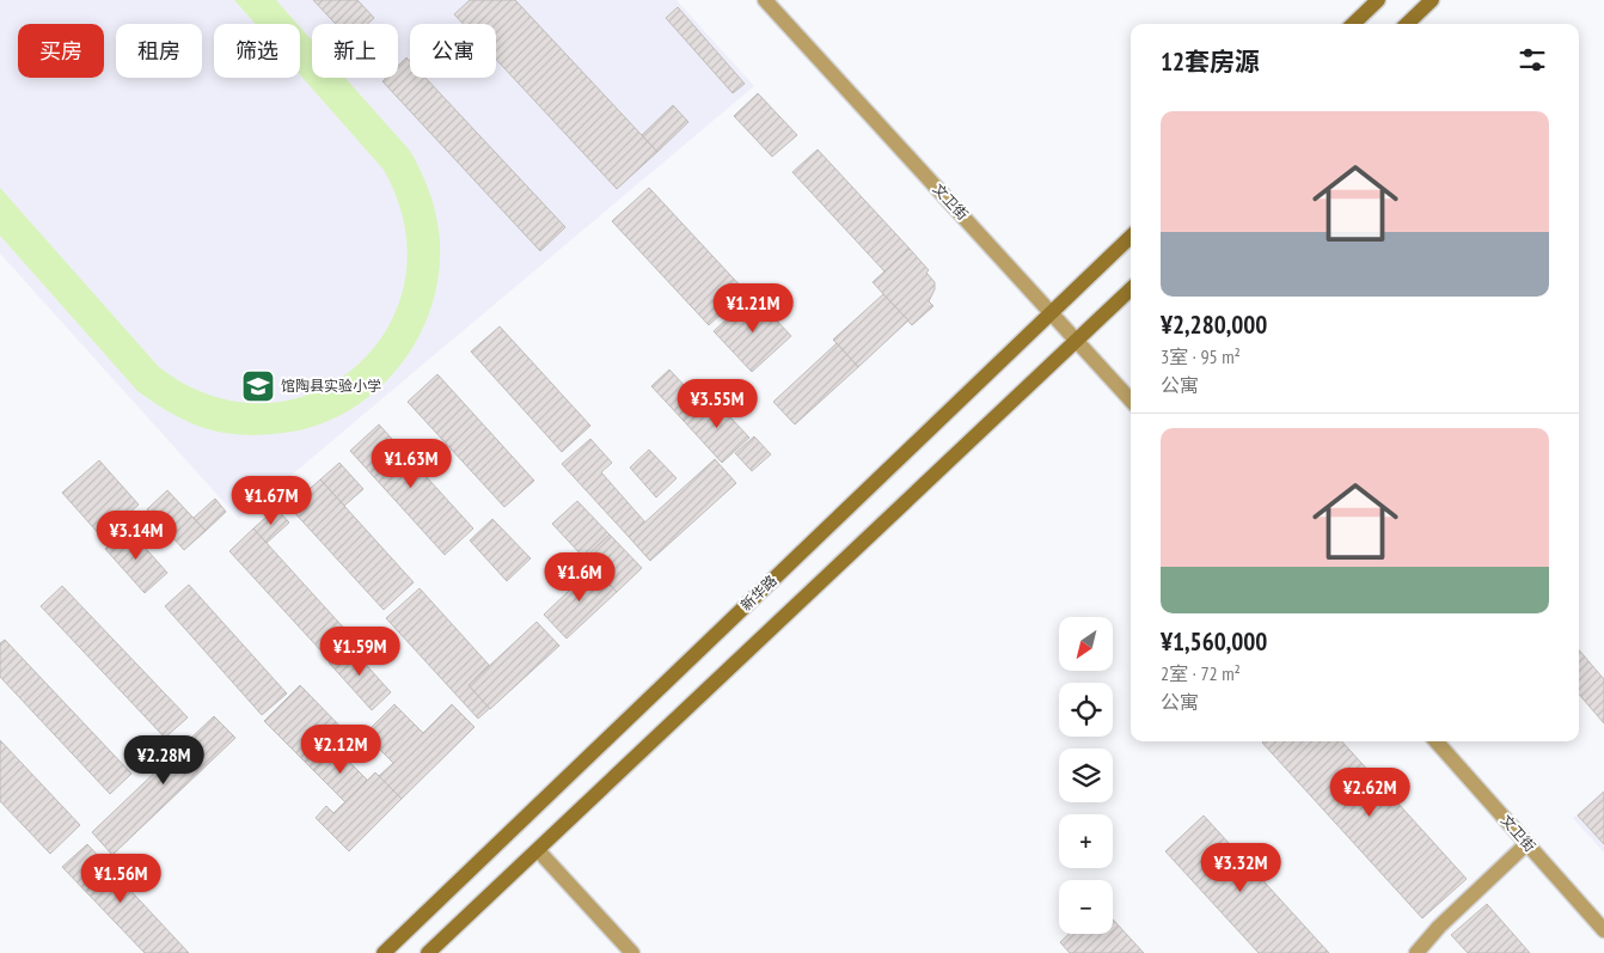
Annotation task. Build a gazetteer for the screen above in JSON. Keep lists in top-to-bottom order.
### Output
{
  "streets": {
    "main road": ["新华路"],
    "street": ["文卫街"]
  },
  "crossings": [
    ["文卫街", "新华路"]
  ],
  "places": {
    "school or university": ["馆陶县实验小学"]
  },
  "north": "bottom left",
  "page": {
    "chip": [
      "买房",
      "租房",
      "筛选",
      "新上",
      "公寓"
    ],
    "heading": "12套房源",
    "list": [
      {
        "name": "¥2,280,000",
        "note": "3室 · 95 m² · 公寓"
      },
      {
        "name": "¥1,560,000",
        "note": "2室 · 72 m² · 公寓"
      }
    ],
    "price": [
      "¥1.21M",
      "¥3.55M",
      "¥1.63M",
      "¥1.67M",
      "¥3.14M",
      "¥1.6M",
      "¥1.59M",
      "¥2.12M",
      "¥2.28M",
      "¥2.62M",
      "¥3.32M",
      "¥1.56M"
    ],
    "map_buttons": ["+", "−"]
  }
}
